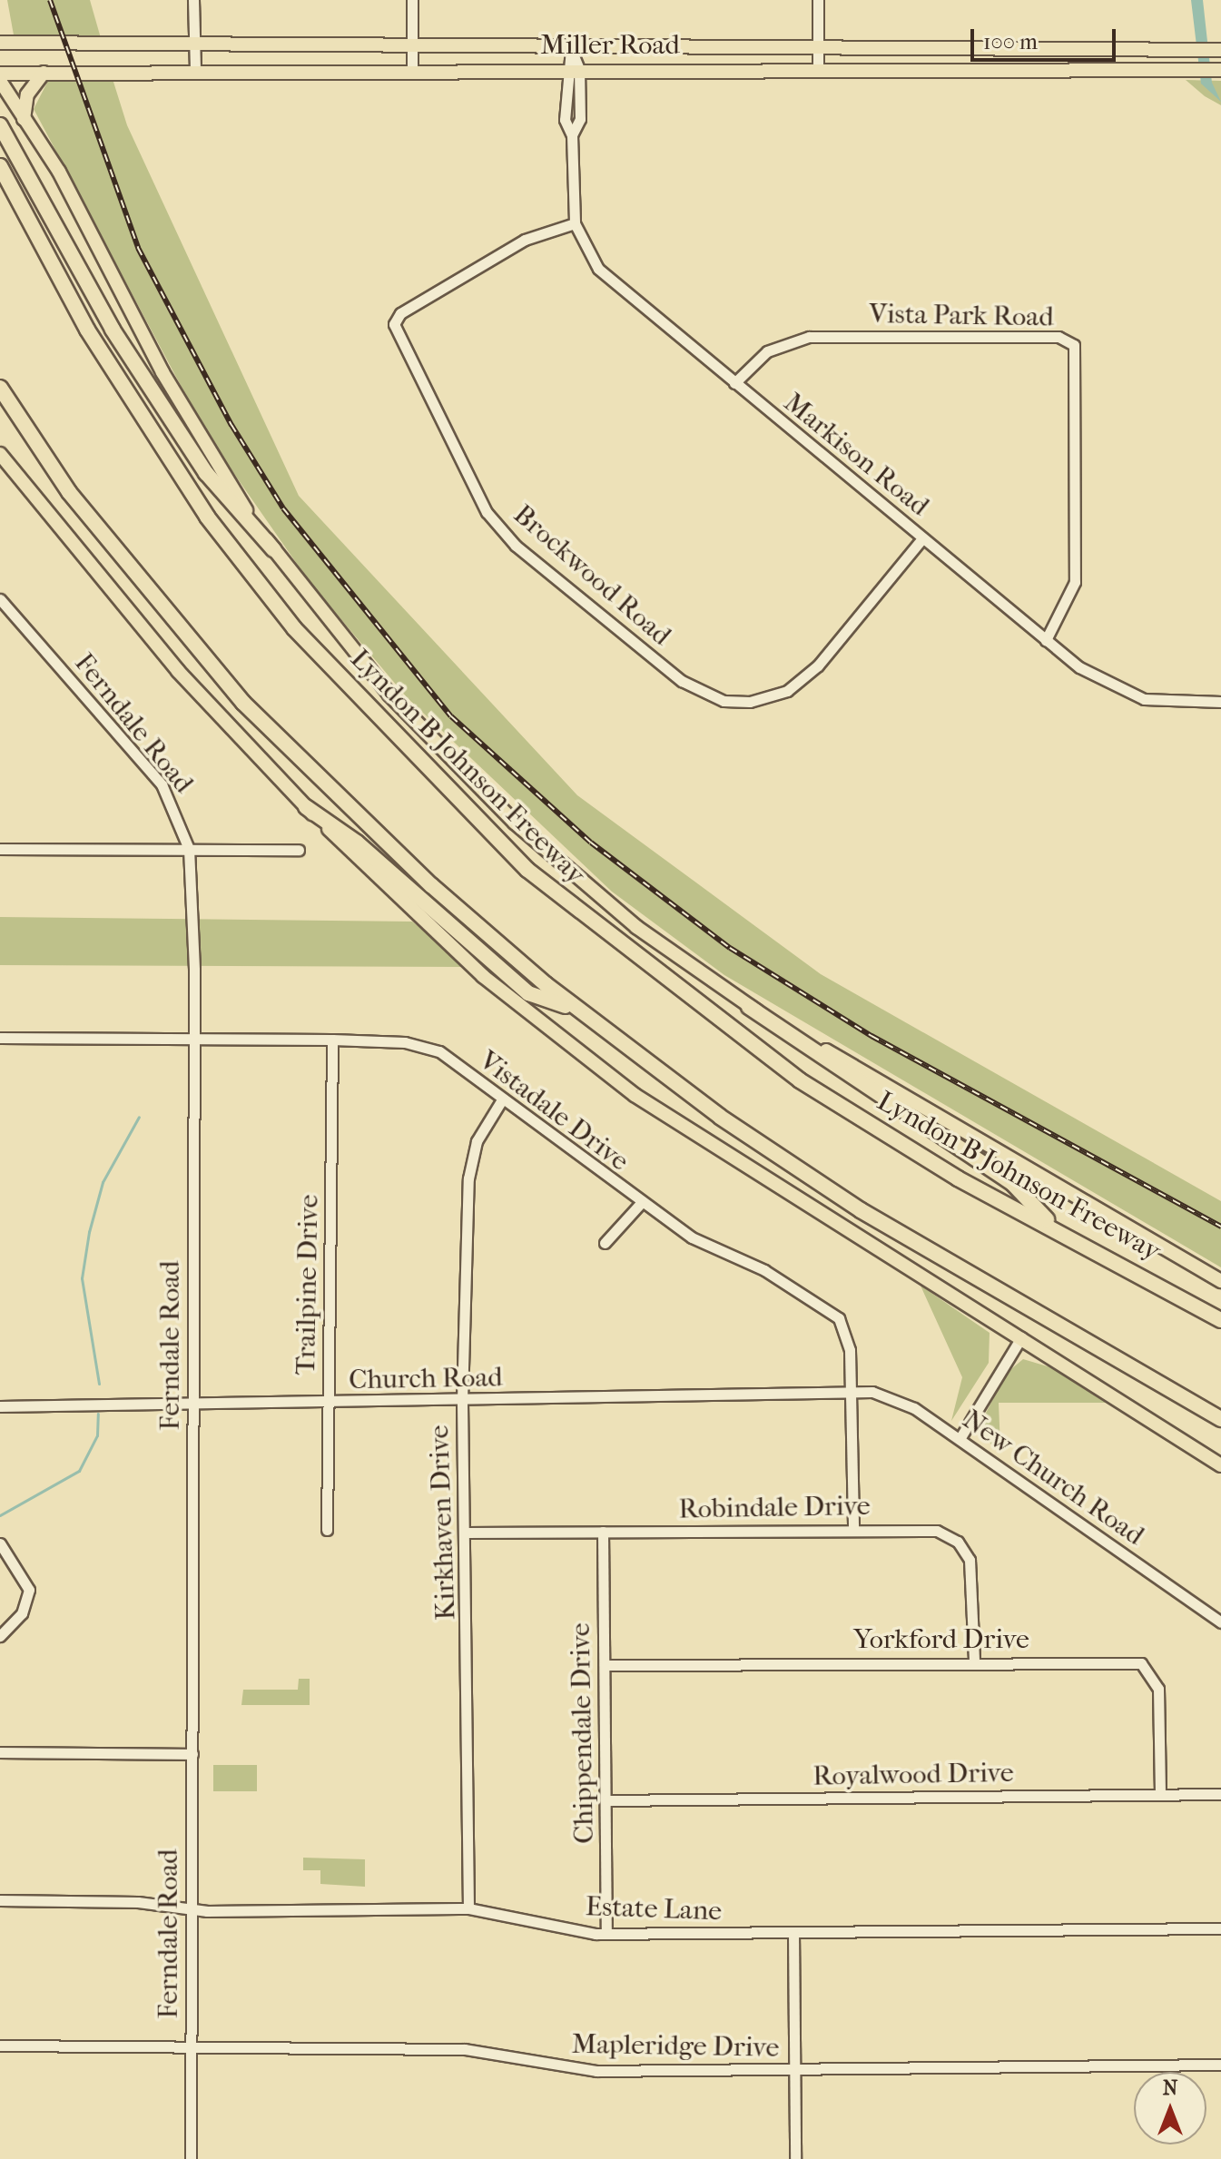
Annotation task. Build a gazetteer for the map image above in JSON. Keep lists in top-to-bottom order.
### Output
{
  "streets": {
    "highway": ["Lyndon B Johnson Freeway"],
    "main road": ["Miller Road"],
    "street": [
      "Vista Park Road",
      "Markison Road",
      "Brockwood Road",
      "Ferndale Road",
      "Vistadale Drive",
      "Trailpine Drive",
      "Church Road",
      "New Church Road",
      "Robindale Drive",
      "Kirkhaven Drive",
      "Yorkford Drive",
      "Chippendale Drive",
      "Royalwood Drive",
      "Estate Lane",
      "Mapleridge Drive"
    ]
  },
  "crossings": [
    ["Miller Road", "Markison Road"],
    ["Vista Park Road", "Markison Road"],
    ["Markison Road", "Brockwood Road"],
    ["Ferndale Road", "Vistadale Drive"],
    ["Ferndale Road", "Church Road"],
    ["Ferndale Road", "Estate Lane"],
    ["Ferndale Road", "Mapleridge Drive"],
    ["Vistadale Drive", "Trailpine Drive"],
    ["Vistadale Drive", "Church Road"],
    ["Vistadale Drive", "New Church Road"],
    ["Vistadale Drive", "Robindale Drive"],
    ["Vistadale Drive", "Kirkhaven Drive"],
    ["Trailpine Drive", "Church Road"],
    ["Church Road", "New Church Road"],
    ["Church Road", "Kirkhaven Drive"],
    ["Robindale Drive", "Kirkhaven Drive"],
    ["Robindale Drive", "Yorkford Drive"],
    ["Robindale Drive", "Chippendale Drive"],
    ["Kirkhaven Drive", "Estate Lane"],
    ["Yorkford Drive", "Chippendale Drive"],
    ["Yorkford Drive", "Royalwood Drive"],
    ["Chippendale Drive", "Royalwood Drive"],
    ["Chippendale Drive", "Estate Lane"]
  ],
  "scale_bar": "100 m",
  "north": "top"
}
